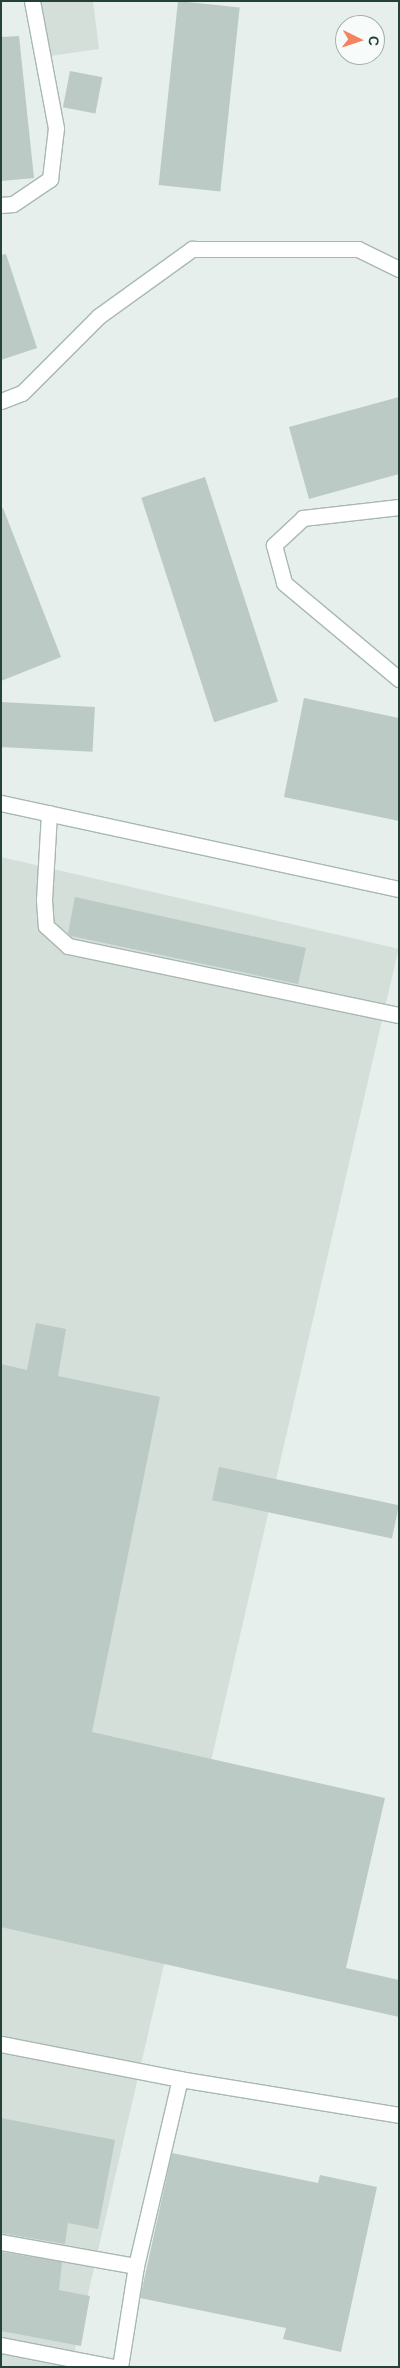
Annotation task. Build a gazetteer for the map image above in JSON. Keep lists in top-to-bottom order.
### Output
{
  "north": "right"
}
